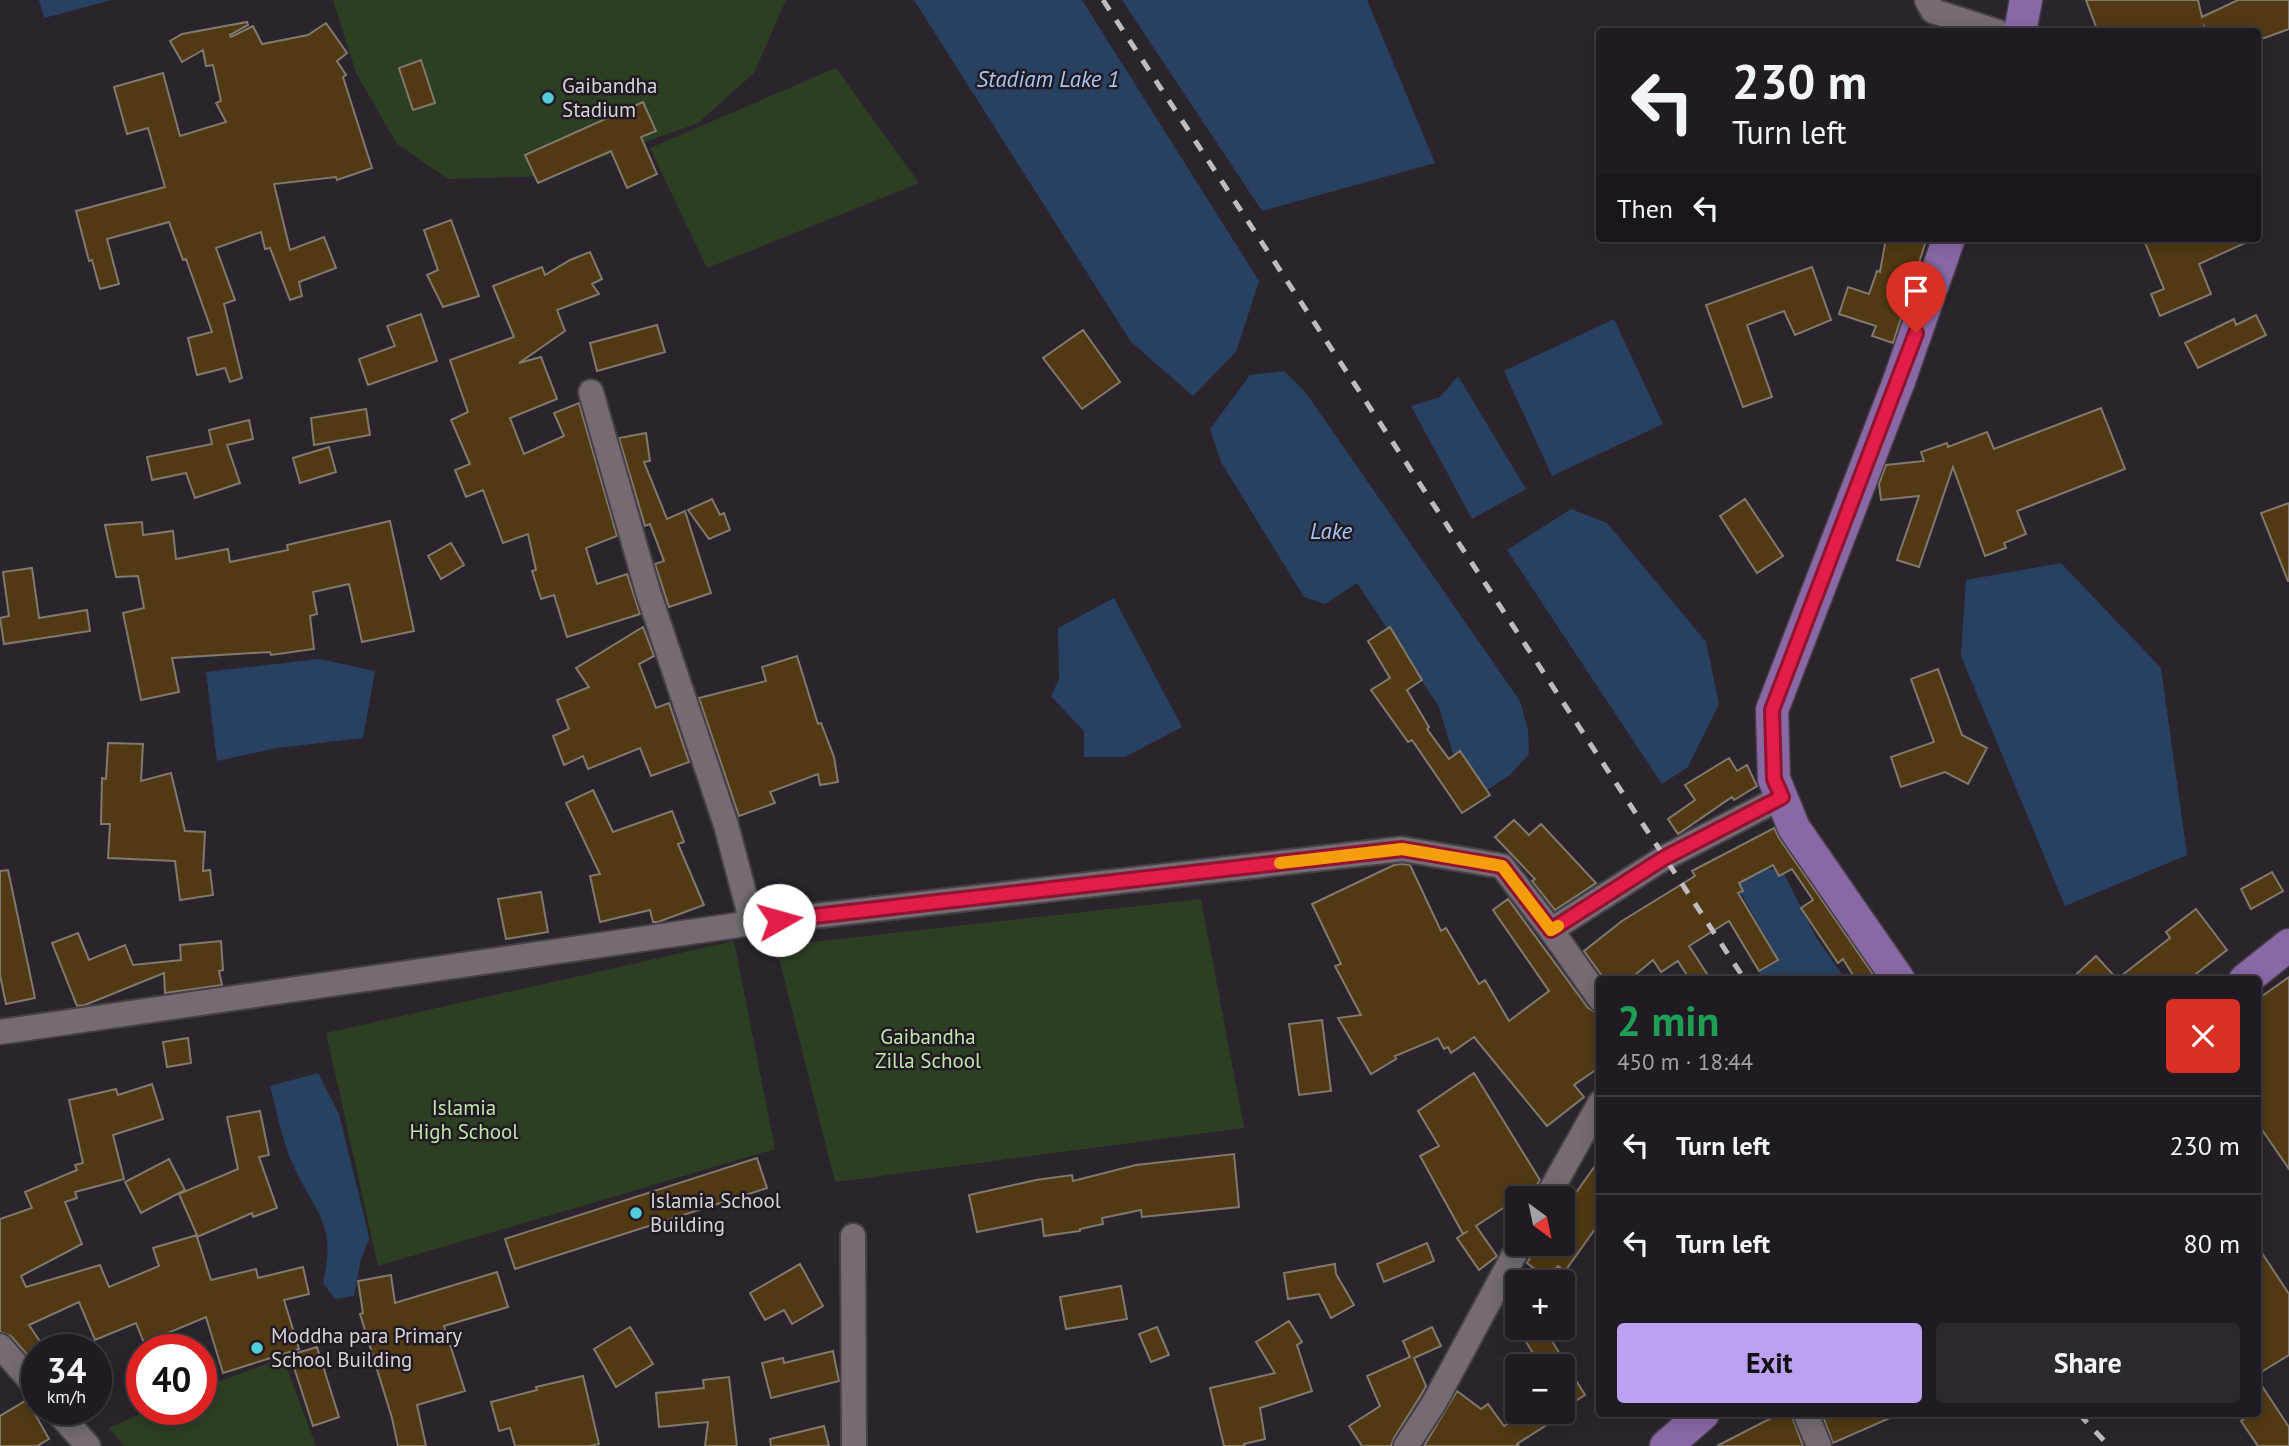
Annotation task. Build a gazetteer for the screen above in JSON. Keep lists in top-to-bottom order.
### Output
{
  "water": ["Stadiam Lake 1", "Lake"],
  "parks": ["Gaibandha Zilla School", "Islamia High School"],
  "places": ["Gaibandha Stadium", "Islamia School Building", "Moddha para Primary School Building"],
  "north": "bottom right",
  "page": {
    "turn": ["230 m", "Turn left"],
    "then": "Then",
    "heading": ["2 min", "450 m · 18:44"],
    "list": [
      {
        "name": "Turn left",
        "value": "230 m"
      },
      {
        "name": "Turn left",
        "value": "80 m"
      }
    ],
    "map_buttons": ["+", "−"],
    "buttons": ["Exit", "Share"],
    "speed": "34 km/h",
    "limit": "40"
  }
}
